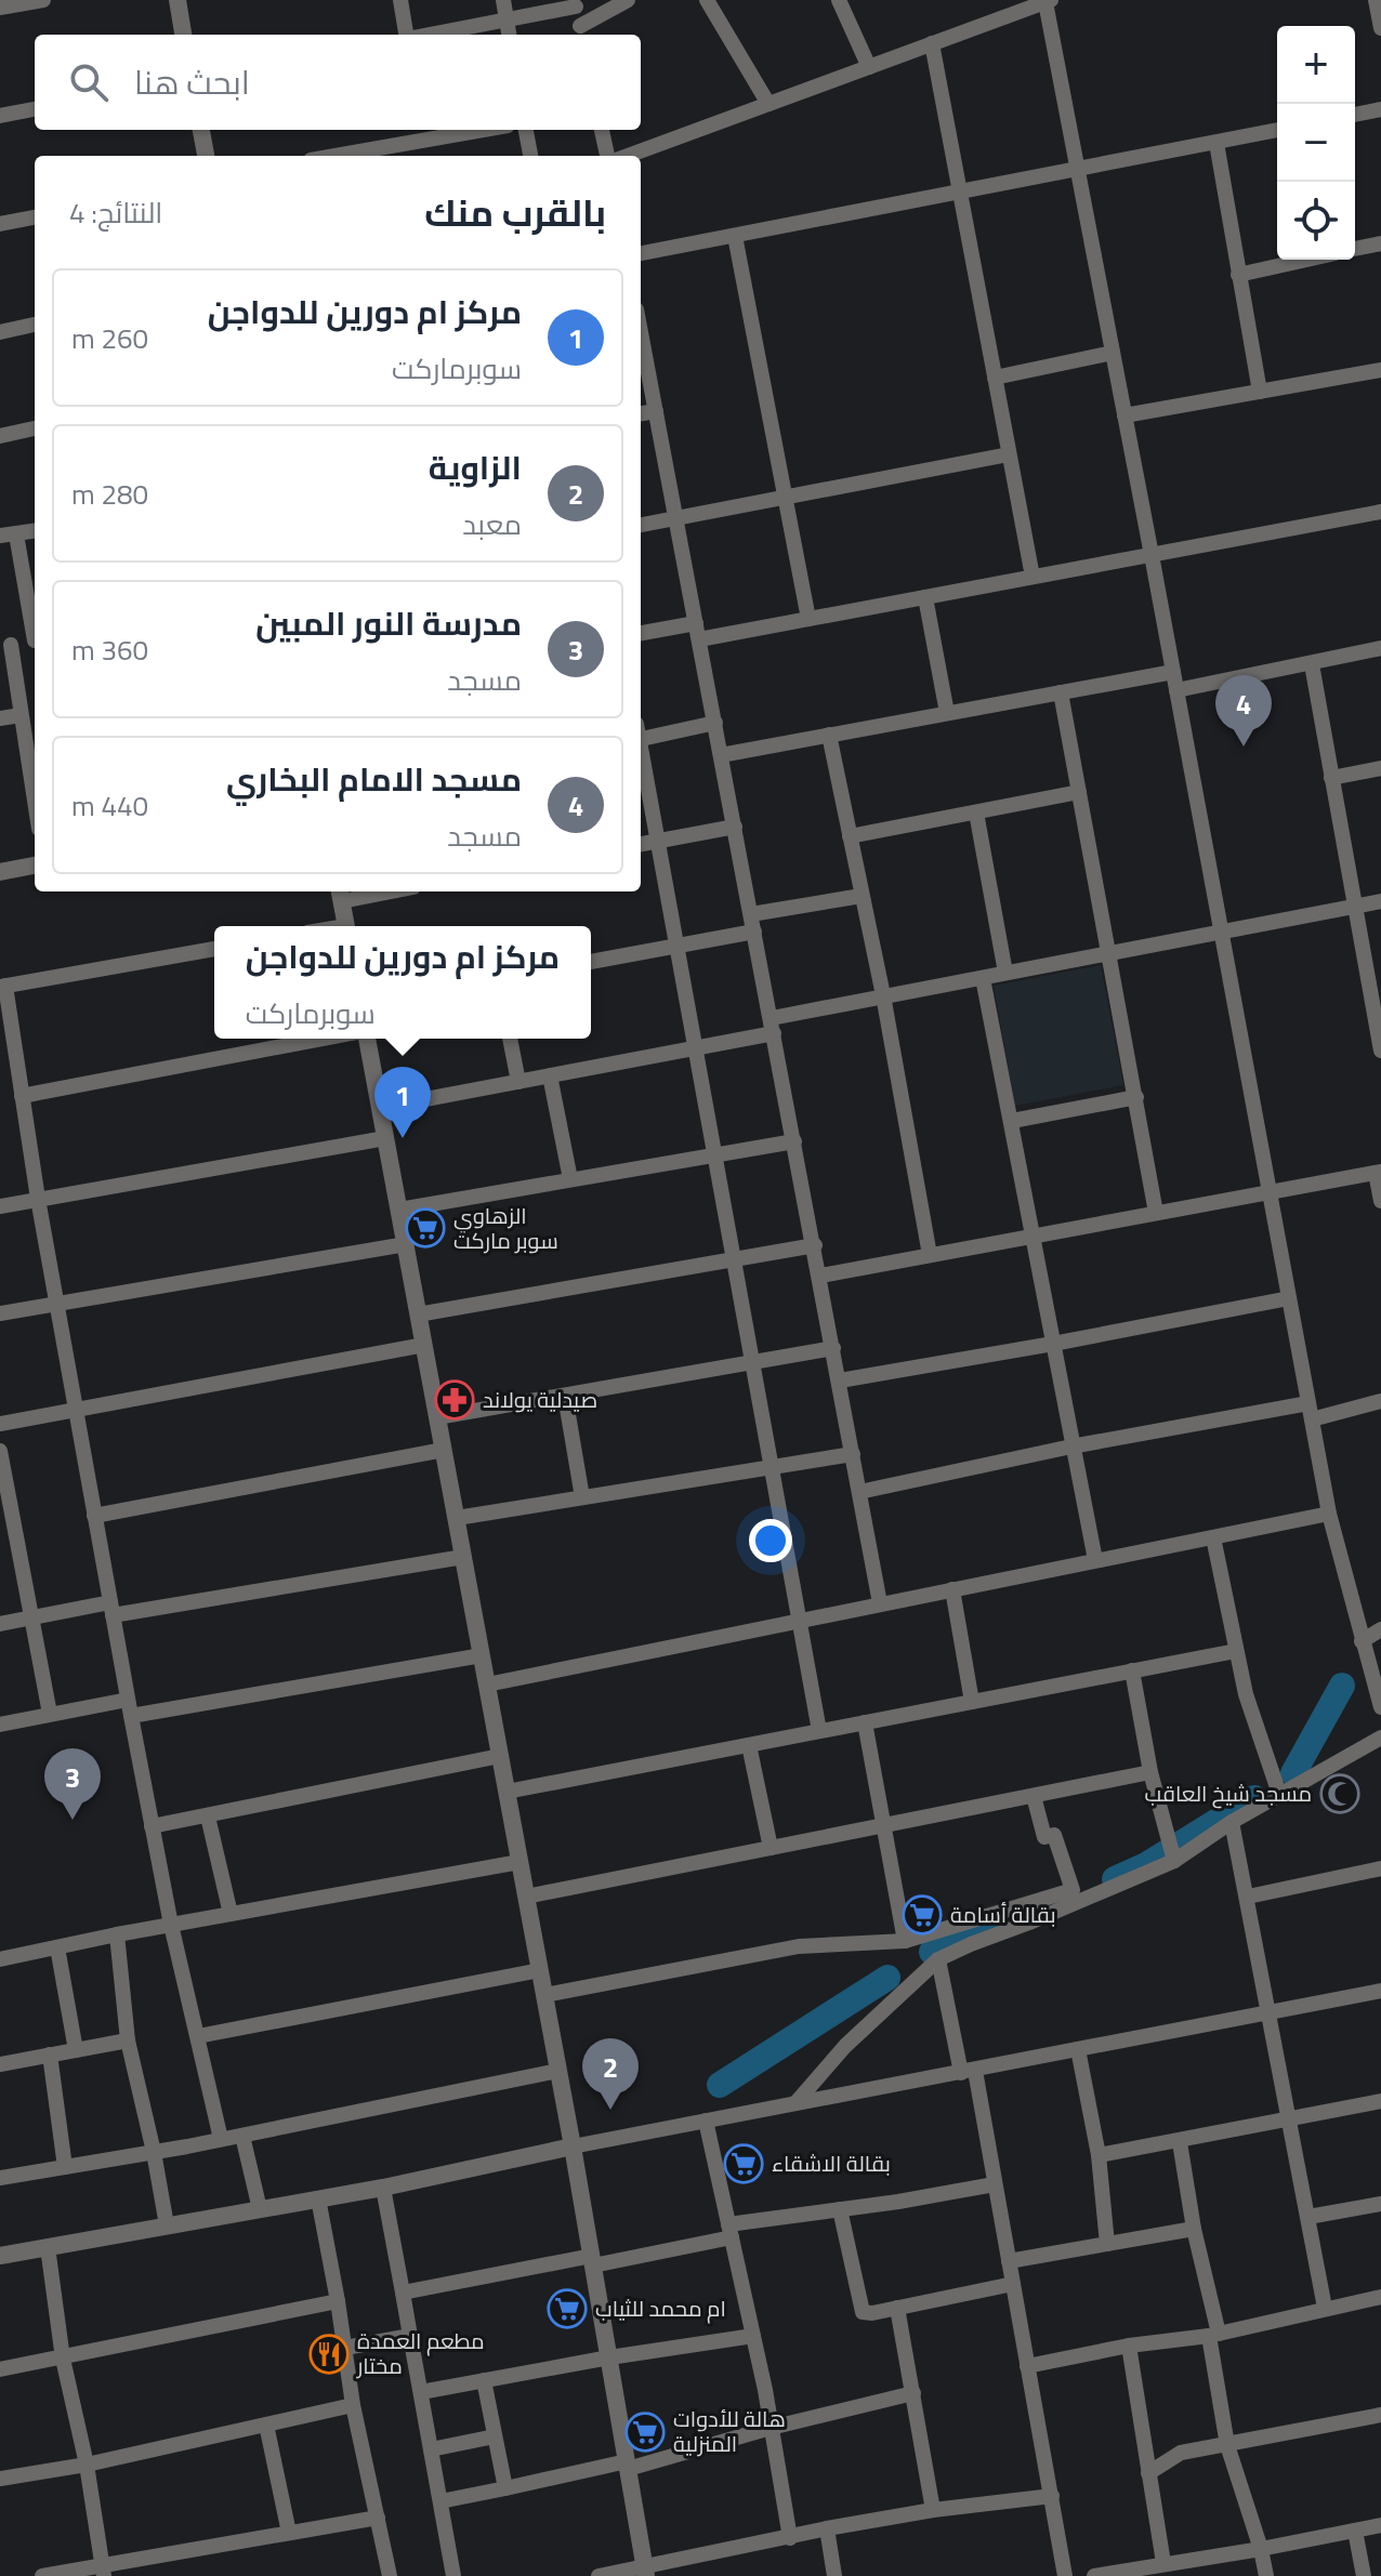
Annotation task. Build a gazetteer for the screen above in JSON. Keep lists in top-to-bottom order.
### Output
{
  "places": {
    "supermarket": [
      "الزهاوي سوبر ماركت",
      "بقالة أسامة",
      "بقالة الاشقاء",
      "ام محمد للثياب",
      "هالة للأدوات المنزلية"
    ],
    "pharmacy": ["صيدلية يولاند"],
    "mosque": ["مسجد شيخ العاقب"],
    "restaurant": ["مطعم العمدة مختار"]
  },
  "page": {
    "map_buttons": ["+", "−"],
    "search": "ابحث هنا",
    "heading": ["بالقرب منك", "النتائج: 4"],
    "list": [
      {
        "mark": "1",
        "name": "مركز ام دورين للدواجن",
        "note": "سوبرماركت",
        "value": "260 m"
      },
      {
        "mark": "2",
        "name": "الزاوية",
        "note": "معبد",
        "value": "280 m"
      },
      {
        "mark": "3",
        "name": "مدرسة النور المبين",
        "note": "مسجد",
        "value": "360 m"
      },
      {
        "mark": "4",
        "name": "مسجد الامام البخاري",
        "note": "مسجد",
        "value": "440 m"
      }
    ],
    "pins": [
      "4",
      "1",
      "3",
      "2"
    ],
    "popup": ["مركز ام دورين للدواجن", "سوبرماركت"]
  }
}
